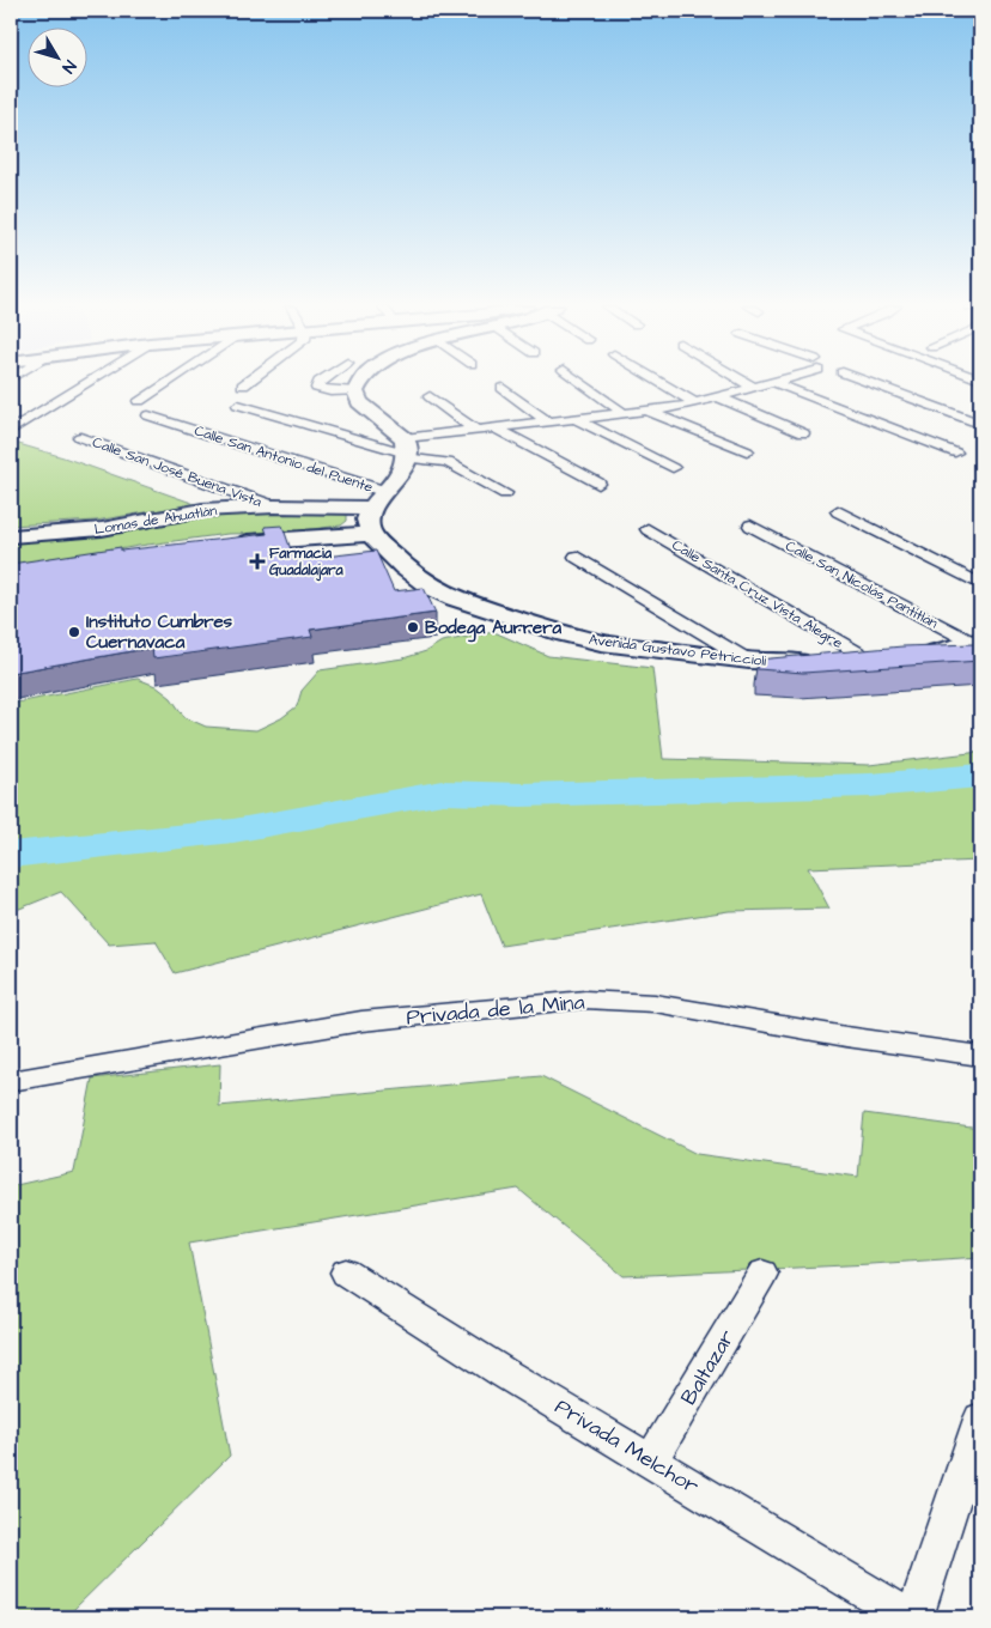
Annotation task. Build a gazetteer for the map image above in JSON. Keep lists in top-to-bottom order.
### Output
{
  "streets": {
    "street": [
      "Calle San Antonio del Puente",
      "Calle San José Buena Vista",
      "Lomas de Ahuatlán",
      "Calle San Nicolás Pantitlán",
      "Calle Santa Cruz Vista Alegre",
      "Avenida Gustavo Petriccioli",
      "Privada de la Mina",
      "Baltazar",
      "Privada Melchor"
    ]
  },
  "crossings": [
    ["Calle San Antonio del Puente", "Lomas de Ahuatlán"],
    ["Calle San José Buena Vista", "Lomas de Ahuatlán"],
    ["Calle San Nicolás Pantitlán", "Avenida Gustavo Petriccioli"],
    ["Calle Santa Cruz Vista Alegre", "Avenida Gustavo Petriccioli"],
    ["Baltazar", "Privada Melchor"]
  ],
  "places": {
    "health": ["Farmacia Guadalajara"],
    "other": ["Bodega Aurrera", "Instituto Cumbres Cuernavaca"]
  },
  "north": "bottom right"
}
